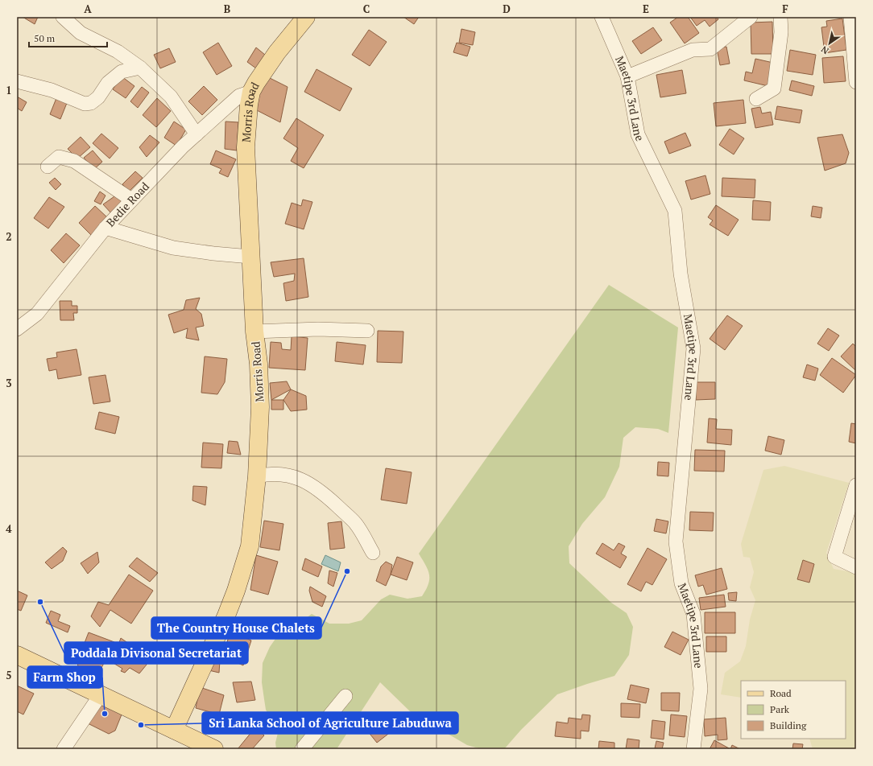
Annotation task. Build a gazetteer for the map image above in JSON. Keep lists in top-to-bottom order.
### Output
{
  "streets": {
    "main road": ["Morris Road"],
    "street": ["Maetipe 3rd Lane", "Bedie Road"]
  },
  "crossings": [
    ["Morris Road", "Bedie Road"]
  ],
  "places": [
    "The Country House Chalets",
    "Poddala Divisonal Secretariat",
    "Farm Shop",
    "Sri Lanka School of Agriculture Labuduwa"
  ],
  "legend": ["Road", "Park", "Building"],
  "scale_bar": "50 m",
  "north": "bottom left",
  "grid": {
    "columns": [
      "A",
      "B",
      "C",
      "D",
      "E",
      "F"
    ],
    "rows": [
      "1",
      "2",
      "3",
      "4",
      "5"
    ]
  }
}
